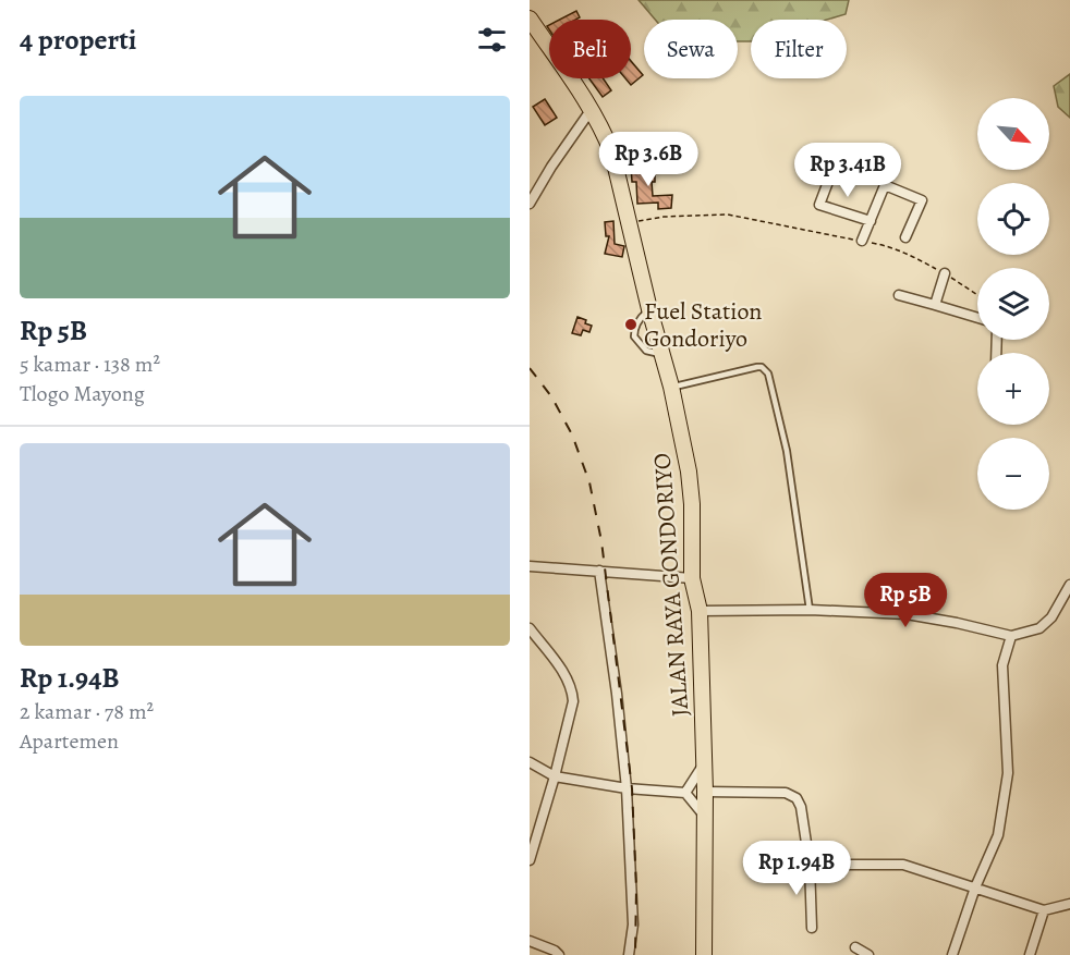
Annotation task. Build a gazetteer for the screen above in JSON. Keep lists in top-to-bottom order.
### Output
{
  "streets": {
    "highway": ["JALAN RAYA GONDORIYO"]
  },
  "places": ["Fuel Station Gondoriyo"],
  "north": "bottom right",
  "page": {
    "heading": "4 properti",
    "chip": ["Beli", "Sewa", "Filter"],
    "list": [
      {
        "name": "Rp 5B",
        "note": "5 kamar · 138 m² · Tlogo Mayong"
      },
      {
        "name": "Rp 1.94B",
        "note": "2 kamar · 78 m² · Apartemen"
      }
    ],
    "map_buttons": ["+", "−"],
    "price": [
      "Rp 3.6B",
      "Rp 3.41B",
      "Rp 5B",
      "Rp 1.94B"
    ]
  }
}
